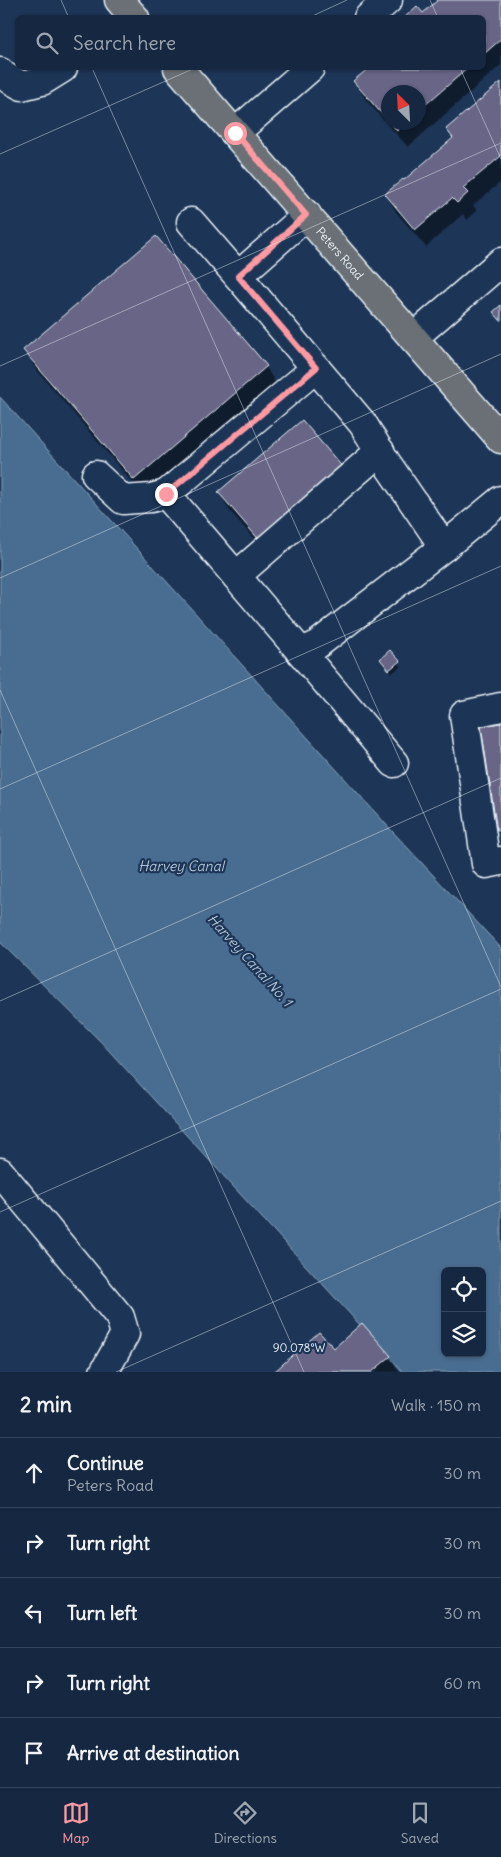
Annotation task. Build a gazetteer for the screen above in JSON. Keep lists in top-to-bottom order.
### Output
{
  "streets": {
    "main road": ["Peters Road"]
  },
  "water": ["Harvey Canal", "Harvey Canal No. 1"],
  "north": "top left",
  "page": {
    "search": "Search here",
    "heading": ["2 min", "Walk · 150 m"],
    "list": [
      ["Continue", "Peters Road", "30 m"],
      ["Turn right", "30 m"],
      ["Turn left", "30 m"],
      ["Turn right", "60 m"],
      "Arrive at destination"
    ],
    "nav": ["Map", "Directions", "Saved"]
  },
  "coordinates": ["90.078°W"]
}
